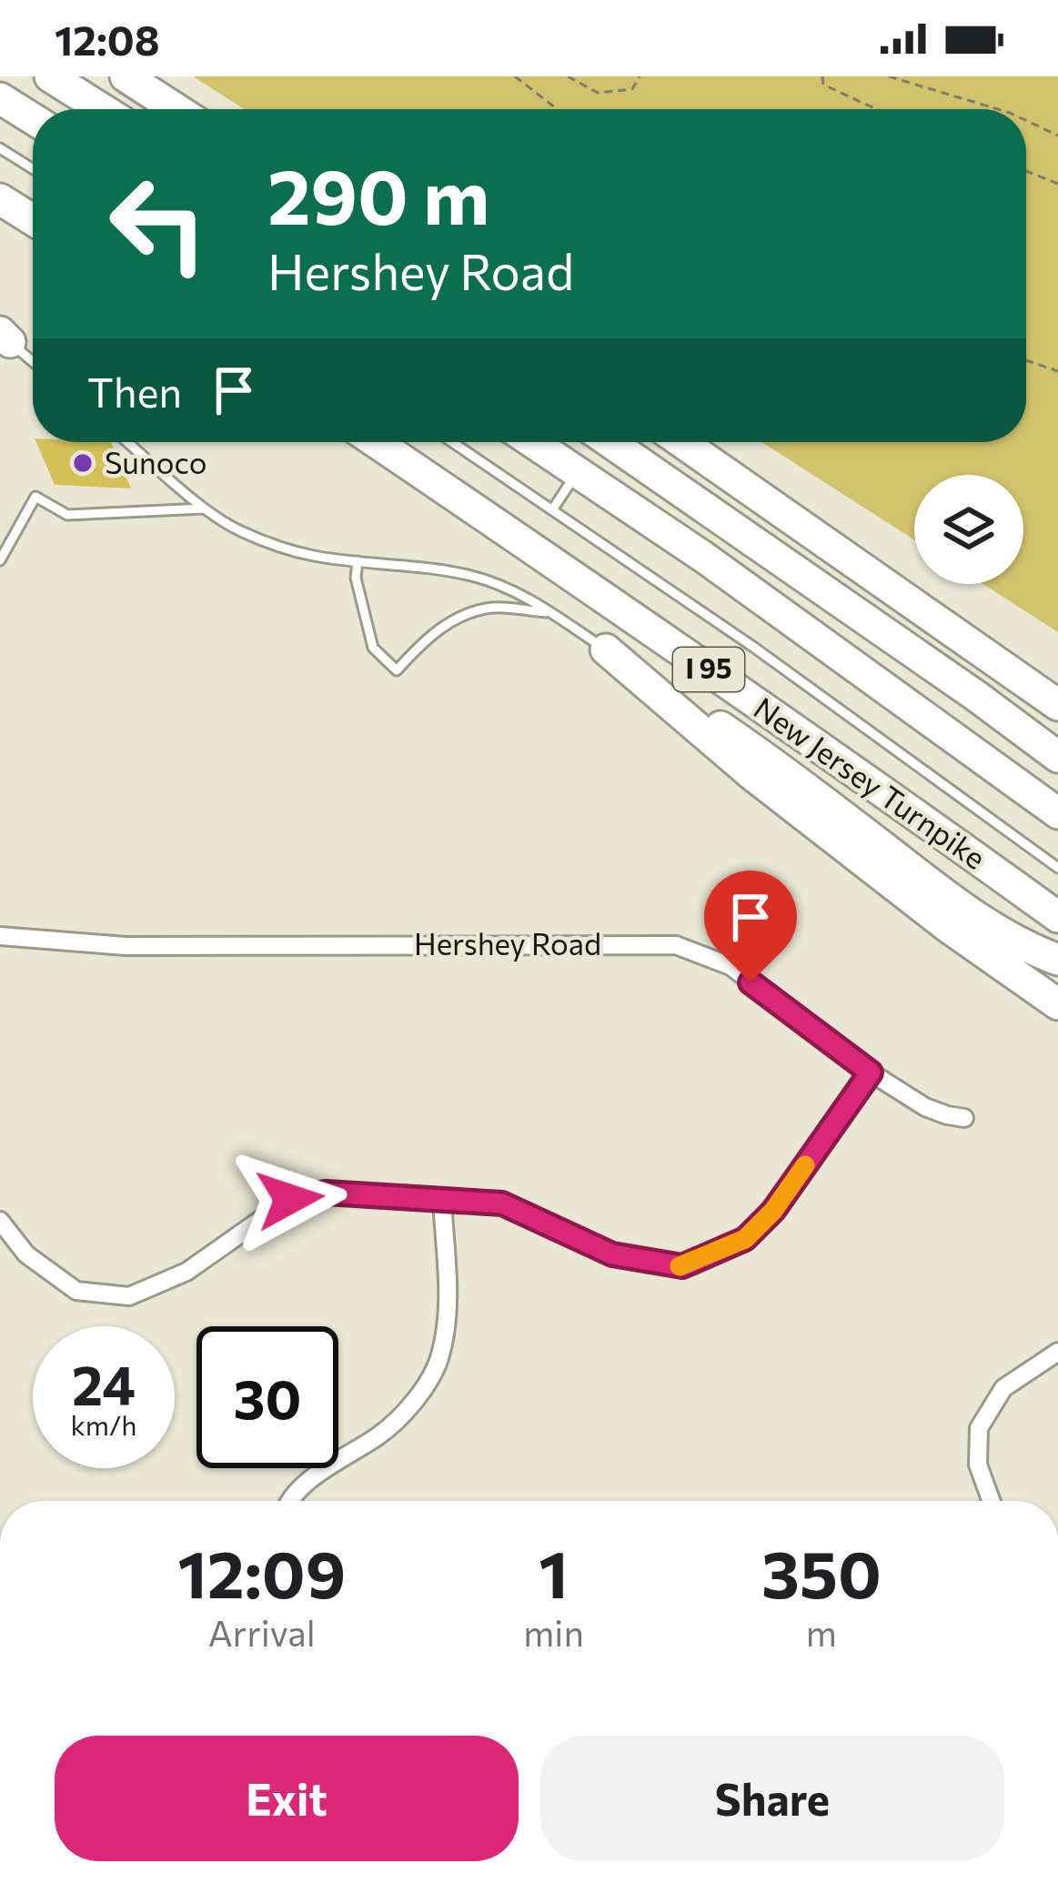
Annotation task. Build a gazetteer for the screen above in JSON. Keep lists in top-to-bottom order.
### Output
{
  "streets": {
    "highway": ["I 95", "New Jersey Turnpike"],
    "street": ["Hershey Road"]
  },
  "places": ["Sunoco"],
  "page": {
    "status": "12:08",
    "turn": ["290 m", "Hershey Road"],
    "then": "Then",
    "speed": "24 km/h",
    "limit": "30",
    "eta": [
      "12:09",
      "Arrival",
      "1",
      "min",
      "350",
      "m"
    ],
    "buttons": ["Exit", "Share"]
  }
}
